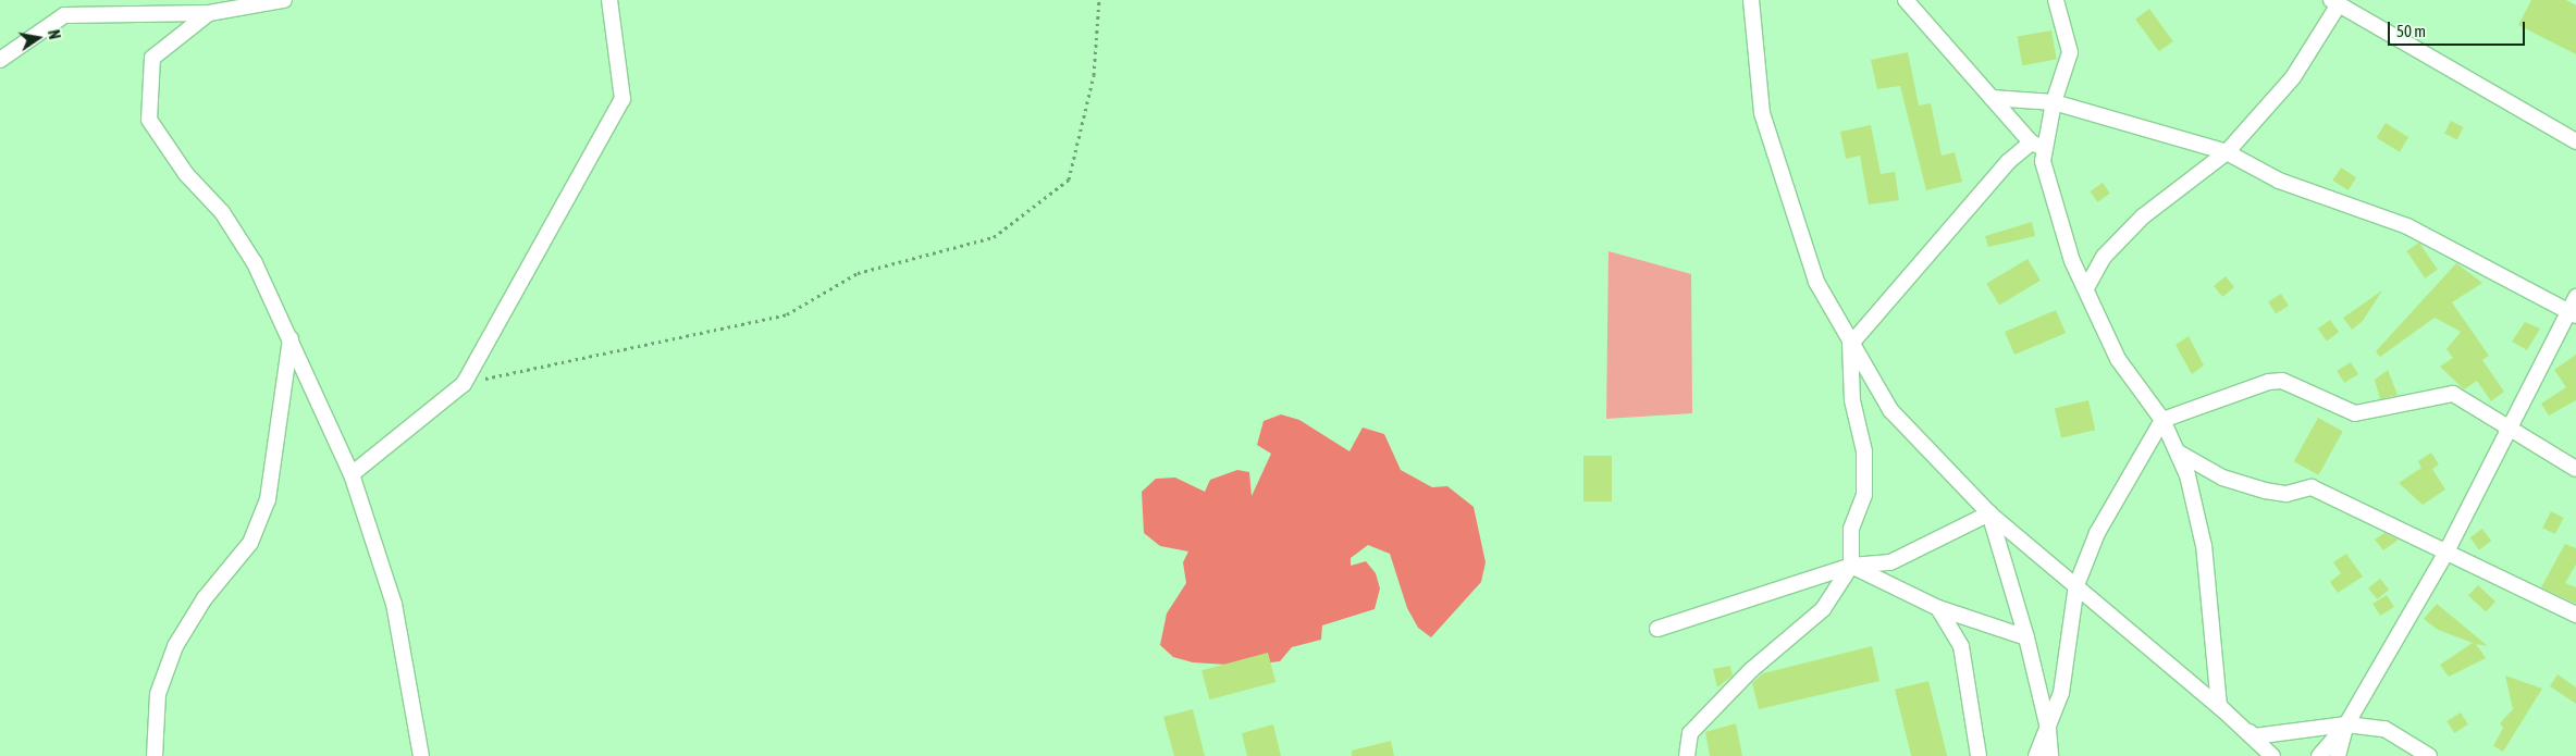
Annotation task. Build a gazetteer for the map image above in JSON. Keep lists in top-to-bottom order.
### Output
{
  "scale_bar": "50 m",
  "north": "right"
}
